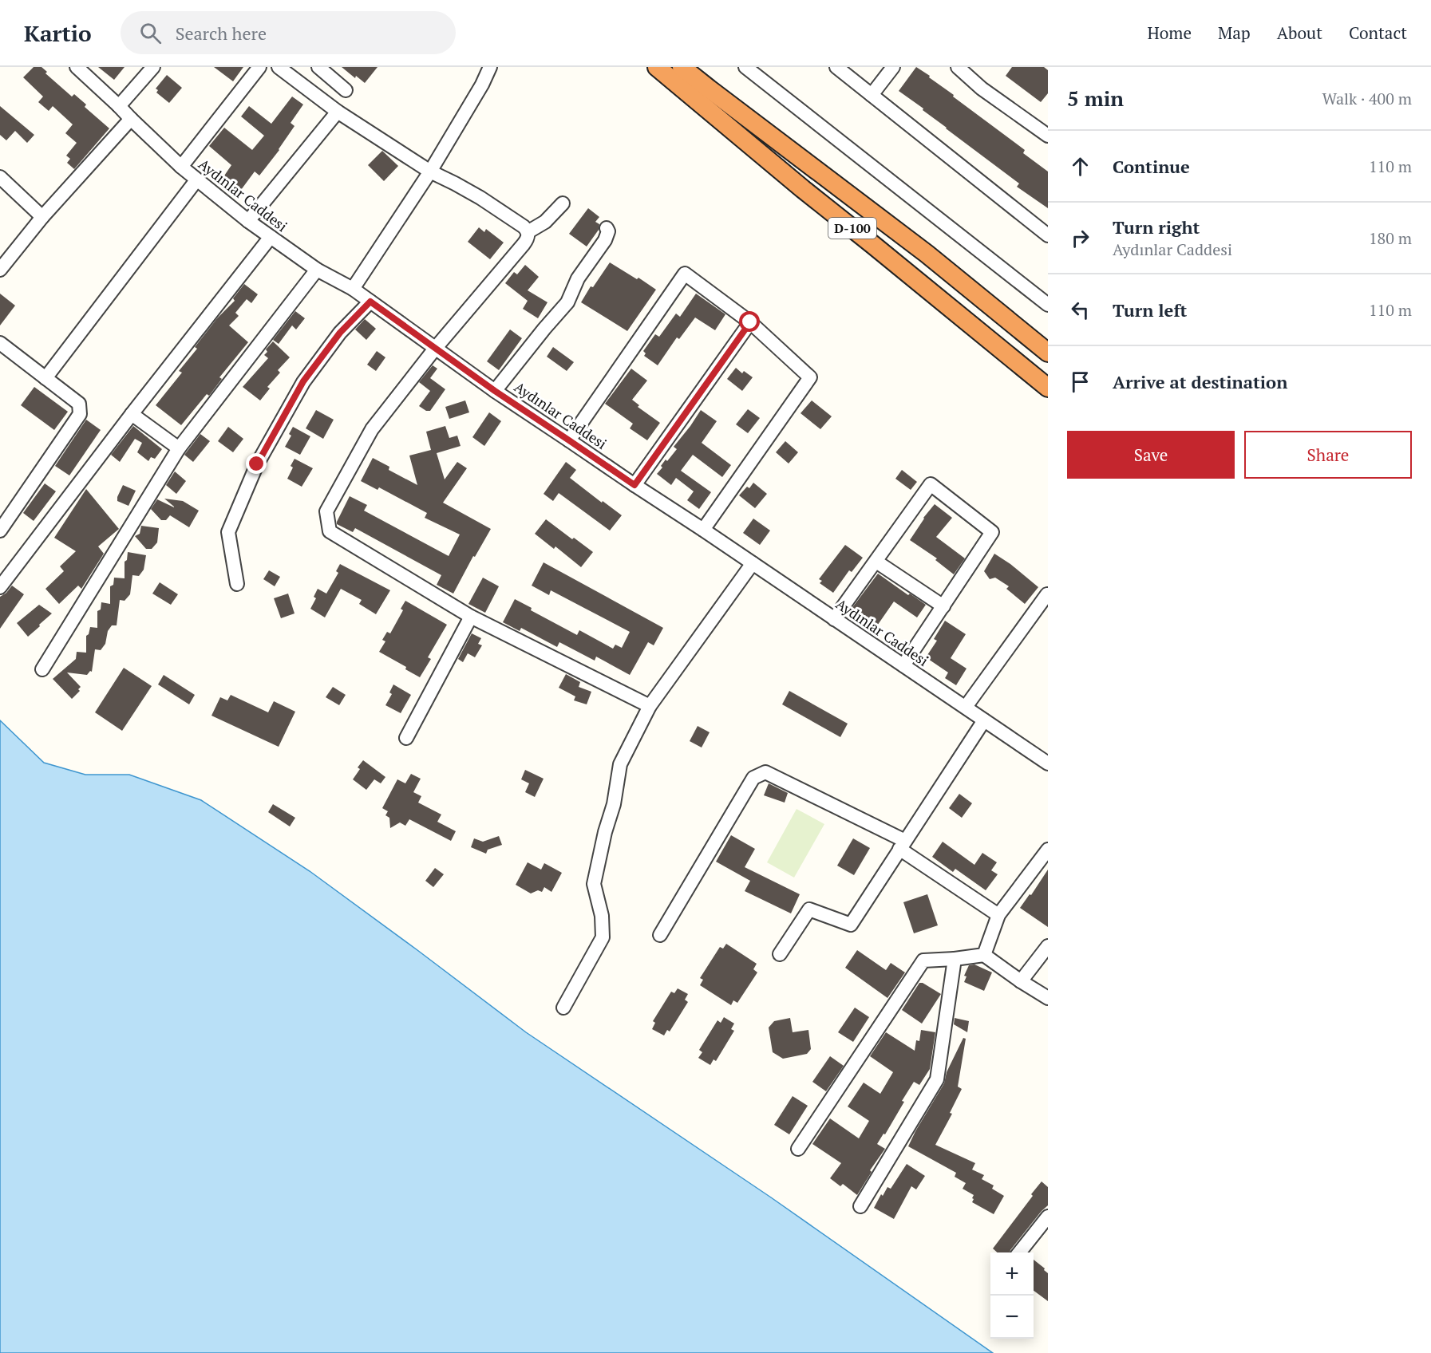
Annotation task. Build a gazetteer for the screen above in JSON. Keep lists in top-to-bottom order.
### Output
{
  "streets": {
    "highway": ["D-100"],
    "street": ["Aydınlar Caddesi"]
  },
  "page": {
    "header": "Kartio",
    "search": "Search here",
    "nav": [
      "Home",
      "Map",
      "About",
      "Contact"
    ],
    "heading": ["5 min", "Walk · 400 m"],
    "list": [
      ["Continue", "110 m"],
      ["Turn right", "Aydınlar Caddesi", "180 m"],
      ["Turn left", "110 m"],
      "Arrive at destination"
    ],
    "buttons": ["Save", "Share"],
    "map_buttons": ["+", "−"]
  }
}
